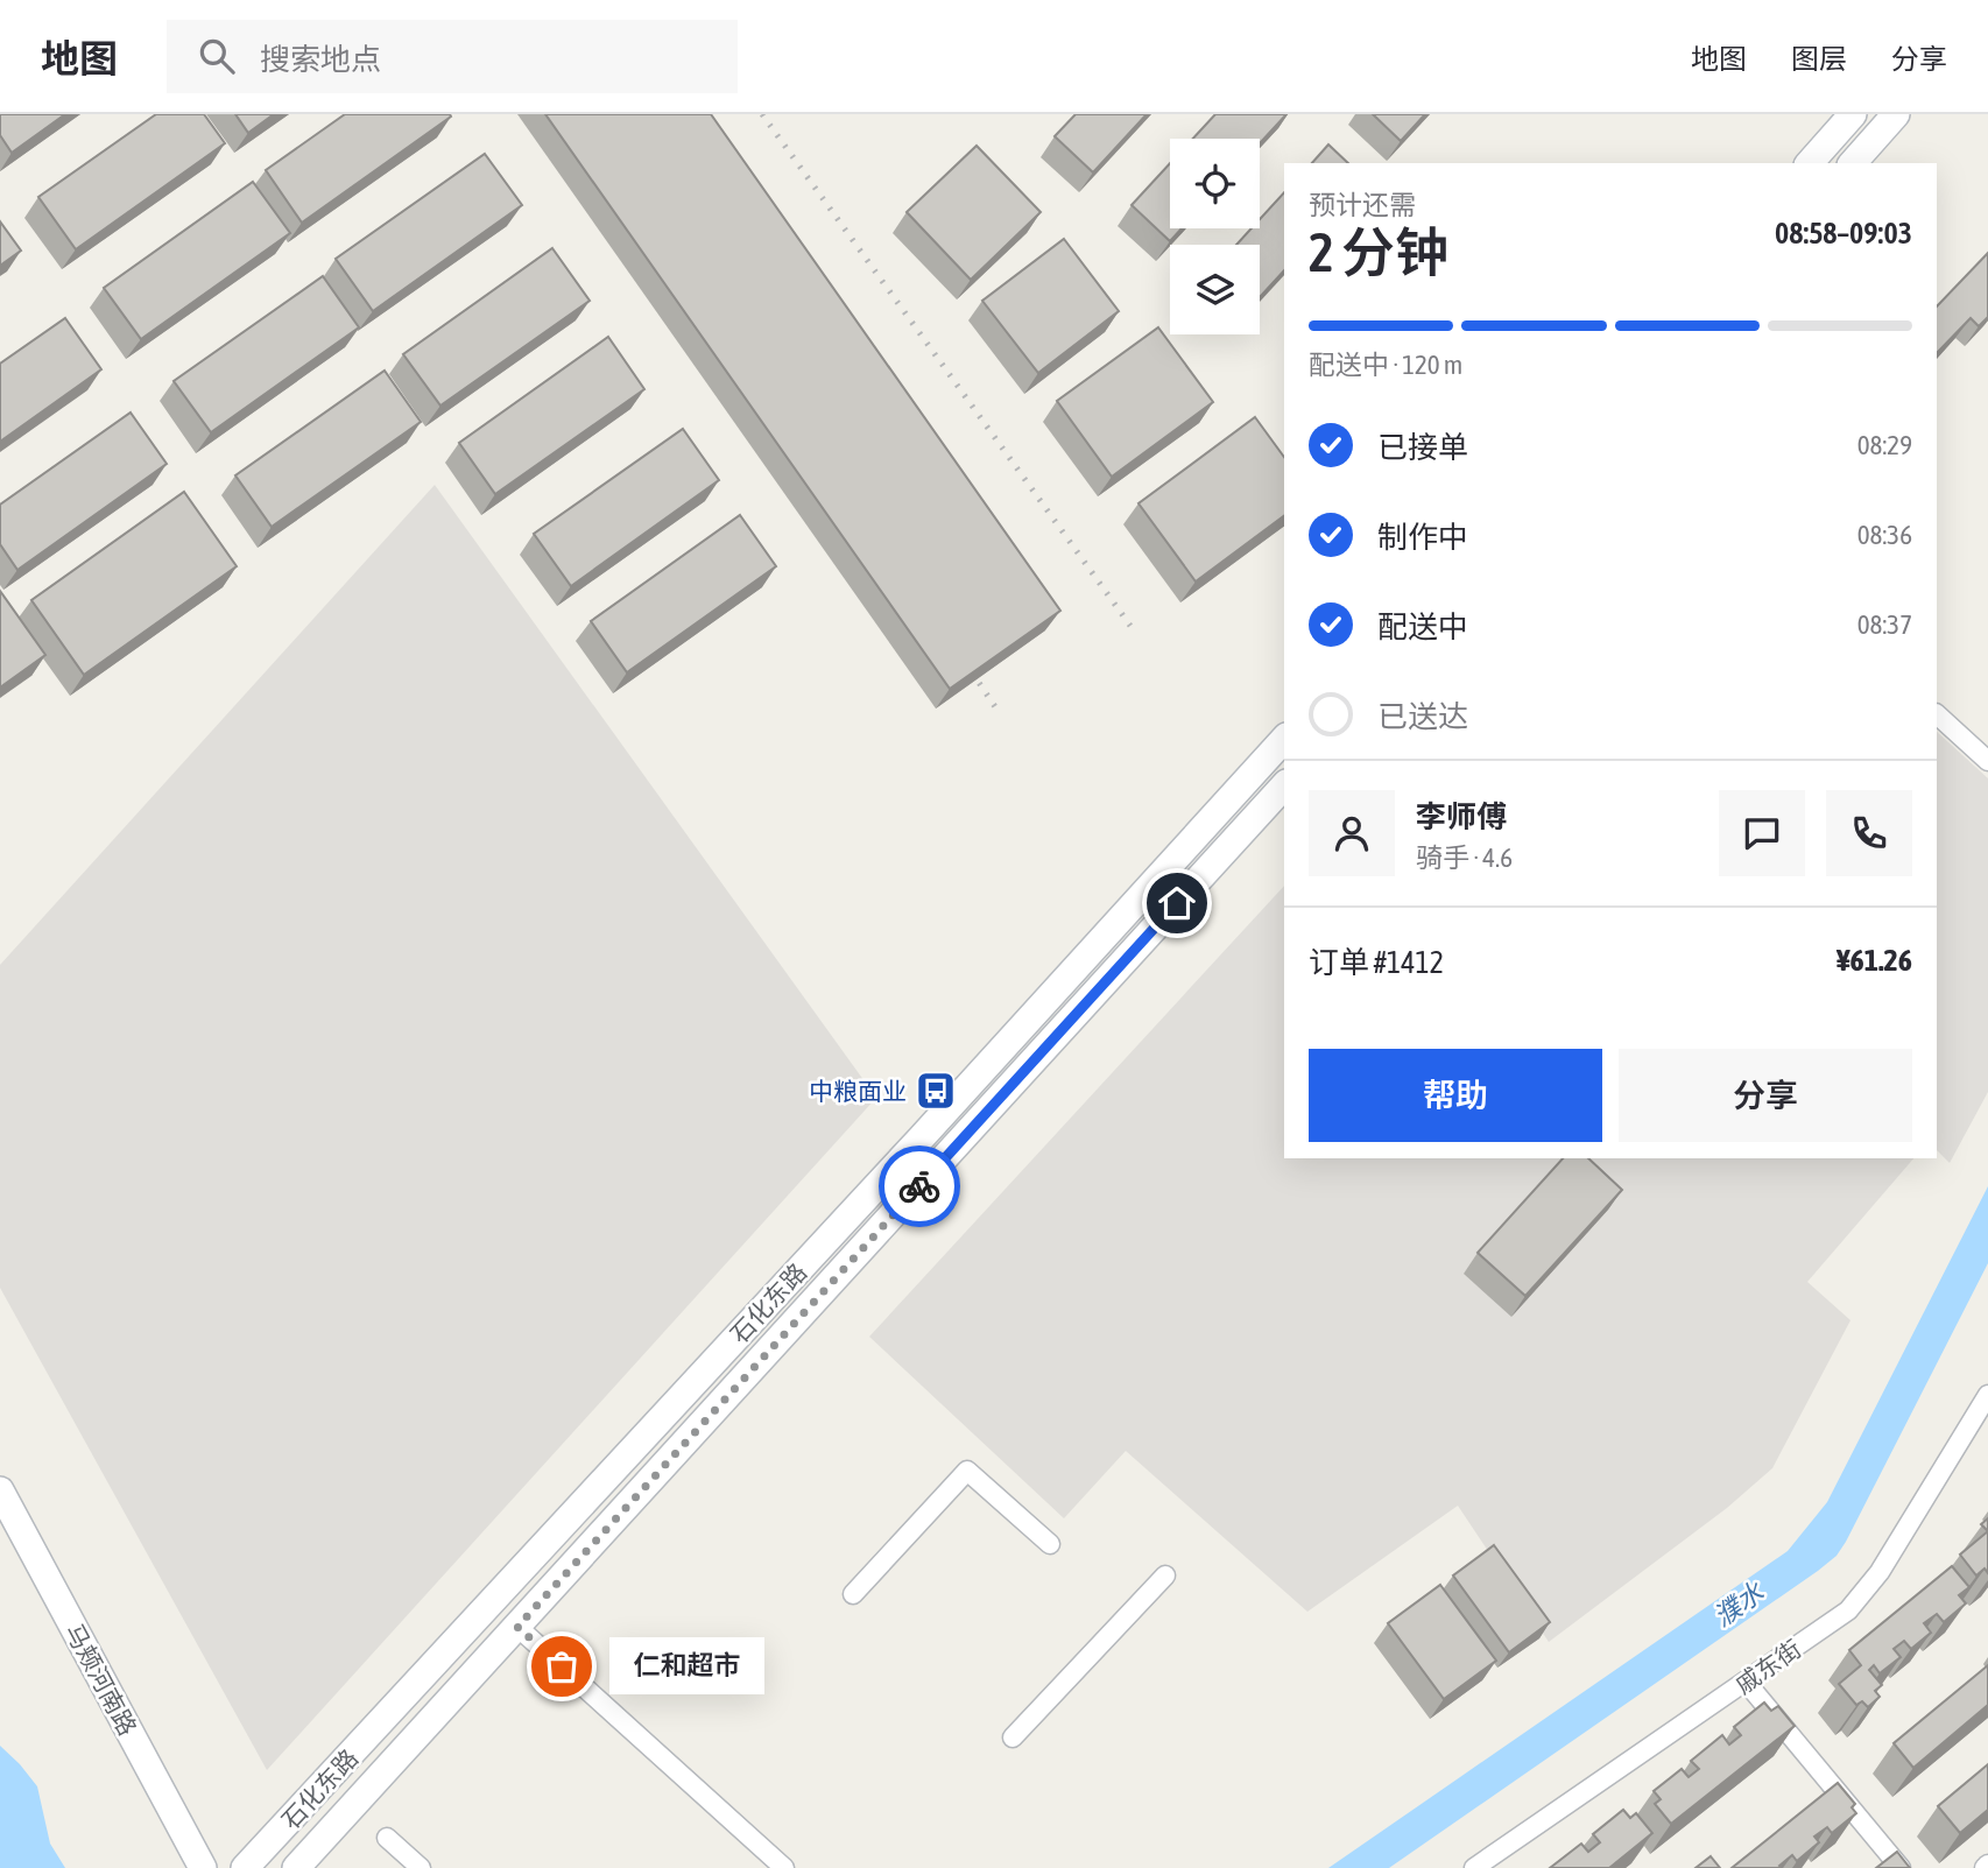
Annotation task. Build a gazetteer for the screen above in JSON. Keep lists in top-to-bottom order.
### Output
{
  "streets": {
    "main road": ["石化东路", "马颊河南路"],
    "street": ["戚东街"]
  },
  "water": ["濮水"],
  "places": {
    "bus stop": ["中粮面业"],
    "other": ["仁和超市"]
  },
  "page": {
    "header": "地图",
    "search": "搜索地点",
    "nav": ["地图", "图层", "分享"],
    "heading": ["2 分钟", "预计还需", "08:58–09:03"],
    "panel": [
      "李师傅",
      "骑手 · 4.6",
      "订单 #1412",
      "¥61.26"
    ],
    "bar": "配送中 · 120 m",
    "list": [
      ["已接单", "08:29"],
      ["制作中", "08:36"],
      ["配送中", "08:37"],
      "已送达"
    ],
    "buttons": ["帮助", "分享"],
    "bubble": "仁和超市"
  }
}
